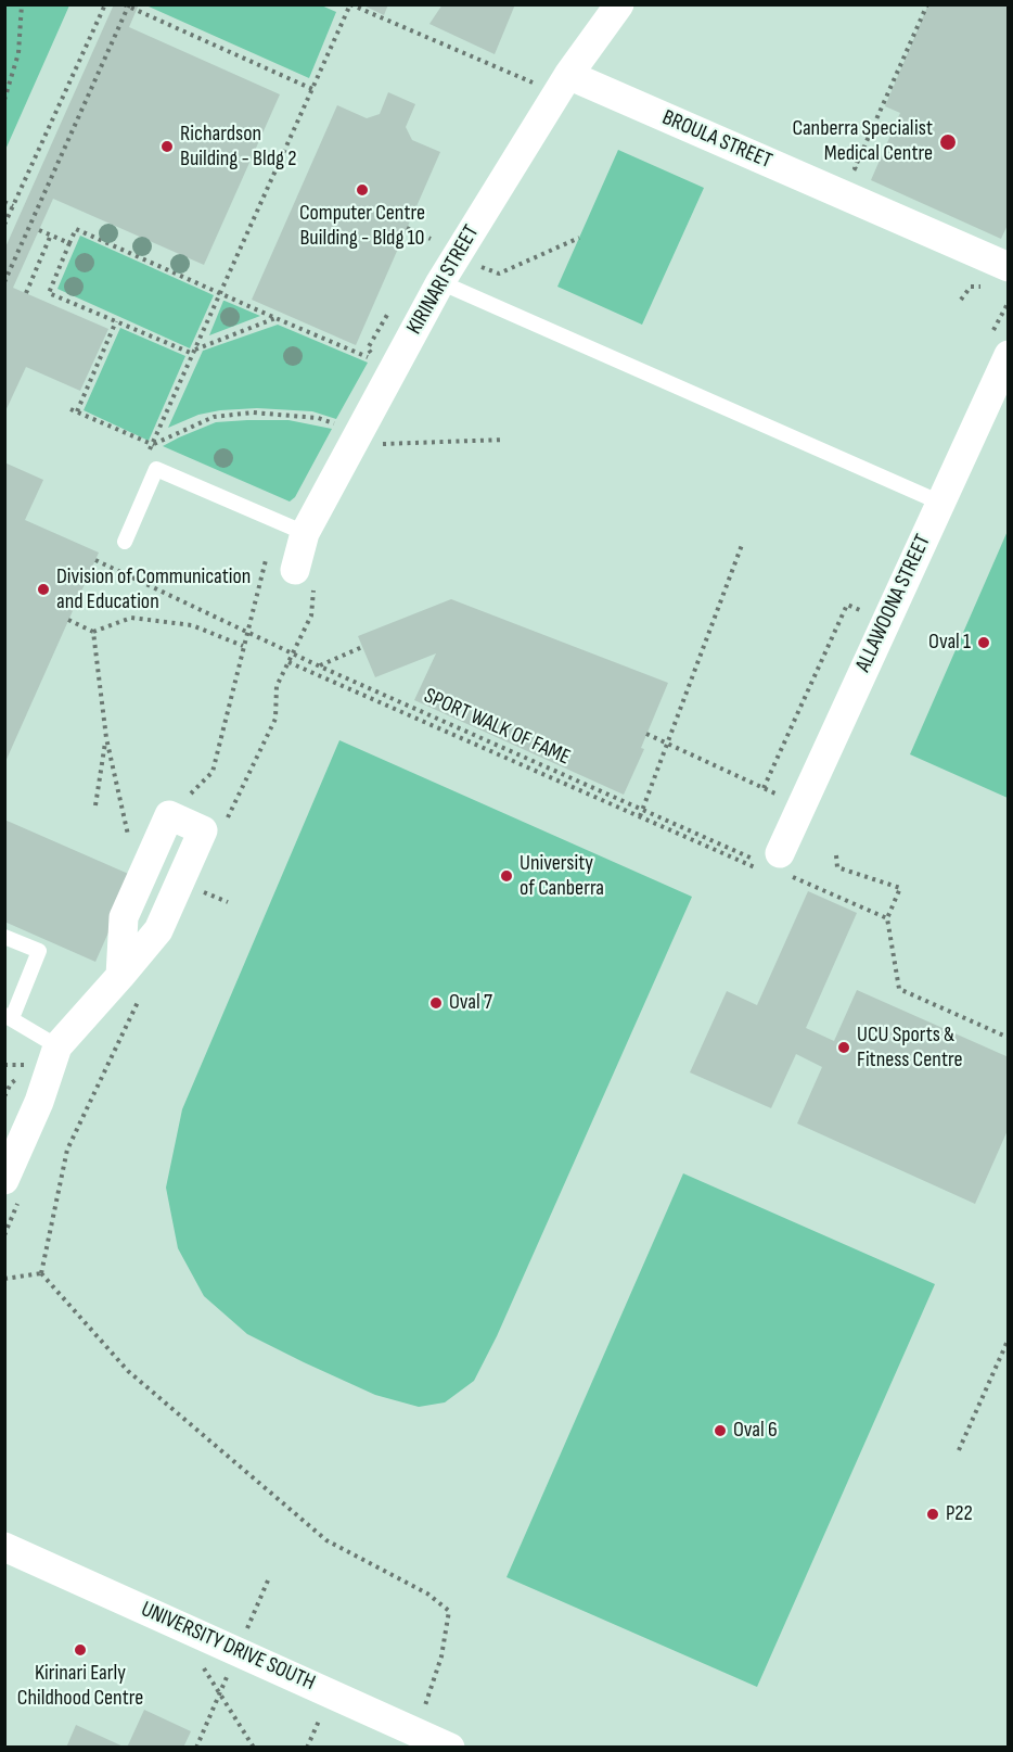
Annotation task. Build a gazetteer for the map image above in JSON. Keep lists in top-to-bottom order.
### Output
{
  "streets": {
    "street": [
      "BROULA STREET",
      "KIRINARI STREET",
      "ALLAWOONA STREET",
      "UNIVERSITY DRIVE SOUTH"
    ],
    "path": ["SPORT WALK OF FAME"]
  },
  "crossings": [
    ["BROULA STREET", "KIRINARI STREET"],
    ["ALLAWOONA STREET", "SPORT WALK OF FAME"]
  ],
  "places": [
    "Canberra Specialist Medical Centre",
    "Richardson Building - Bldg 2",
    "Computer Centre Building - Bldg 10",
    "Division of Communication and Education",
    "Oval 1",
    "University of Canberra",
    "Oval 7",
    "UCU Sports & Fitness Centre",
    "Oval 6",
    "P22",
    "Kirinari Early Childhood Centre"
  ]
}
